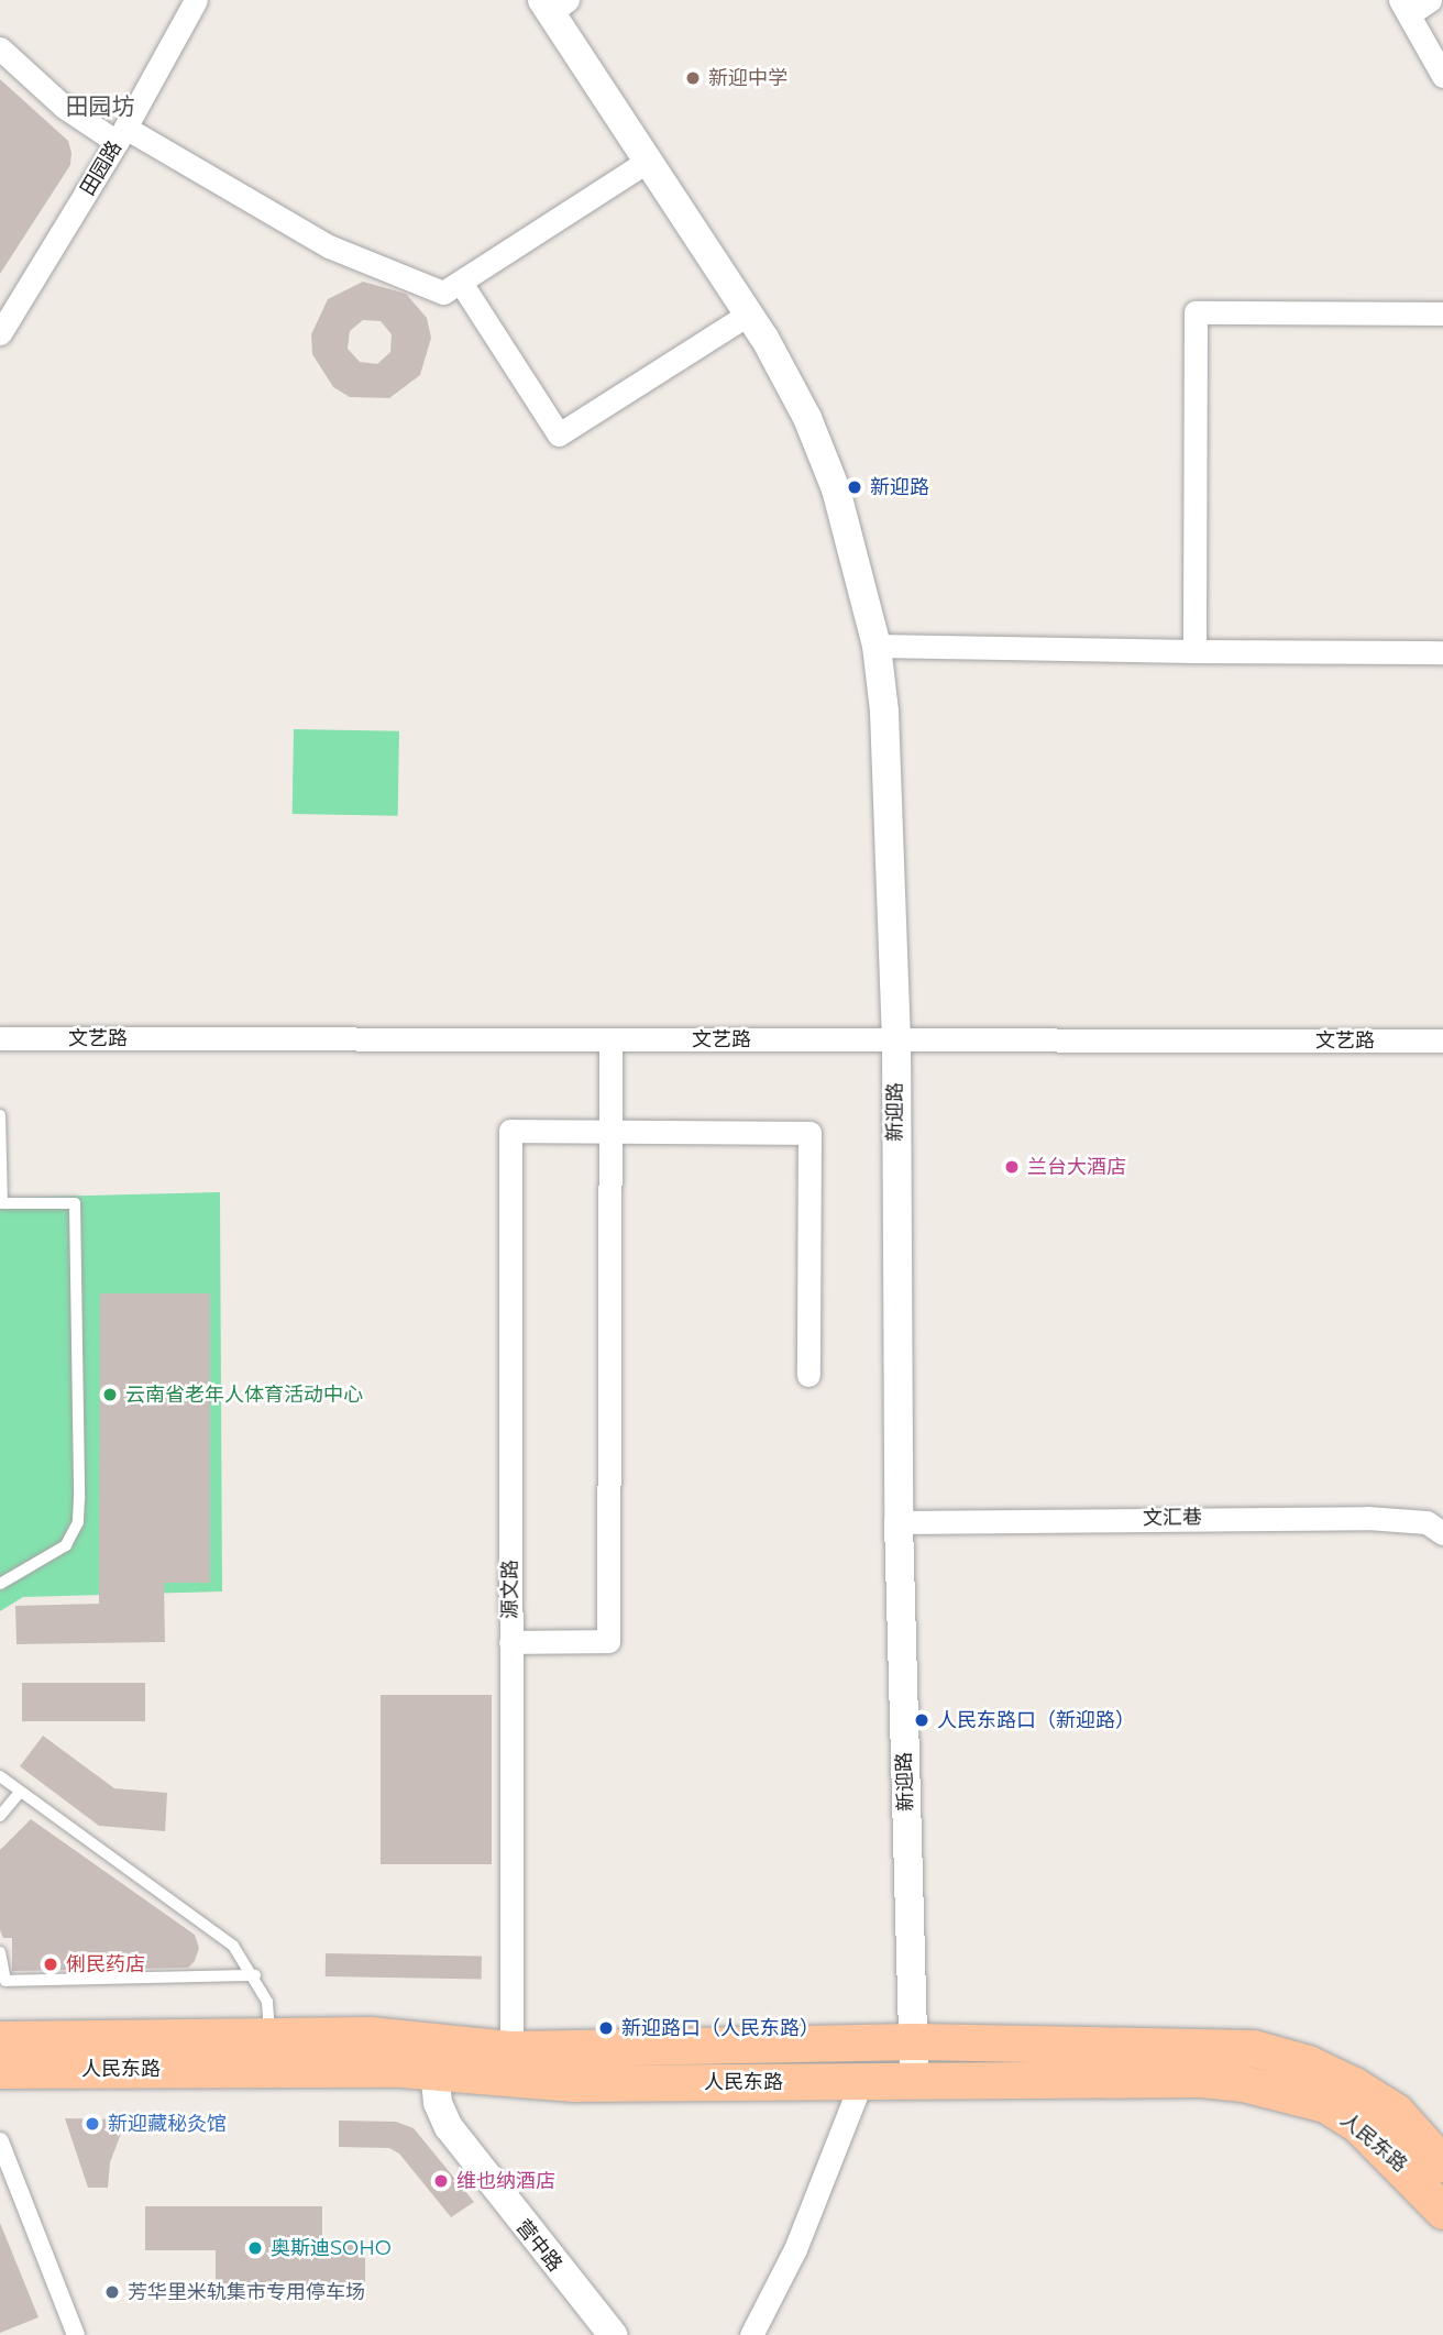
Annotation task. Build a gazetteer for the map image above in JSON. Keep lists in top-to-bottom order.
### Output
{
  "streets": {
    "main road": ["人民东路"],
    "street": [
      "田园路",
      "文艺路",
      "新迎路",
      "文汇巷",
      "源文路",
      "营中路"
    ]
  },
  "crossings": [
    ["文艺路", "新迎路"],
    ["新迎路", "文汇巷"],
    ["新迎路", "人民东路"],
    ["源文路", "人民东路"],
    ["人民东路", "营中路"]
  ],
  "districts": ["田园坊"],
  "places": [
    "新迎中学",
    "新迎路",
    "兰台大酒店",
    "云南省老年人体育活动中心",
    "人民东路口（新迎路）",
    "俐民药店",
    "新迎路口（人民东路）",
    "新迎藏秘灸馆",
    "维也纳酒店",
    "奥斯迪SOHO",
    "芳华里米轨集市专用停车场"
  ]
}
